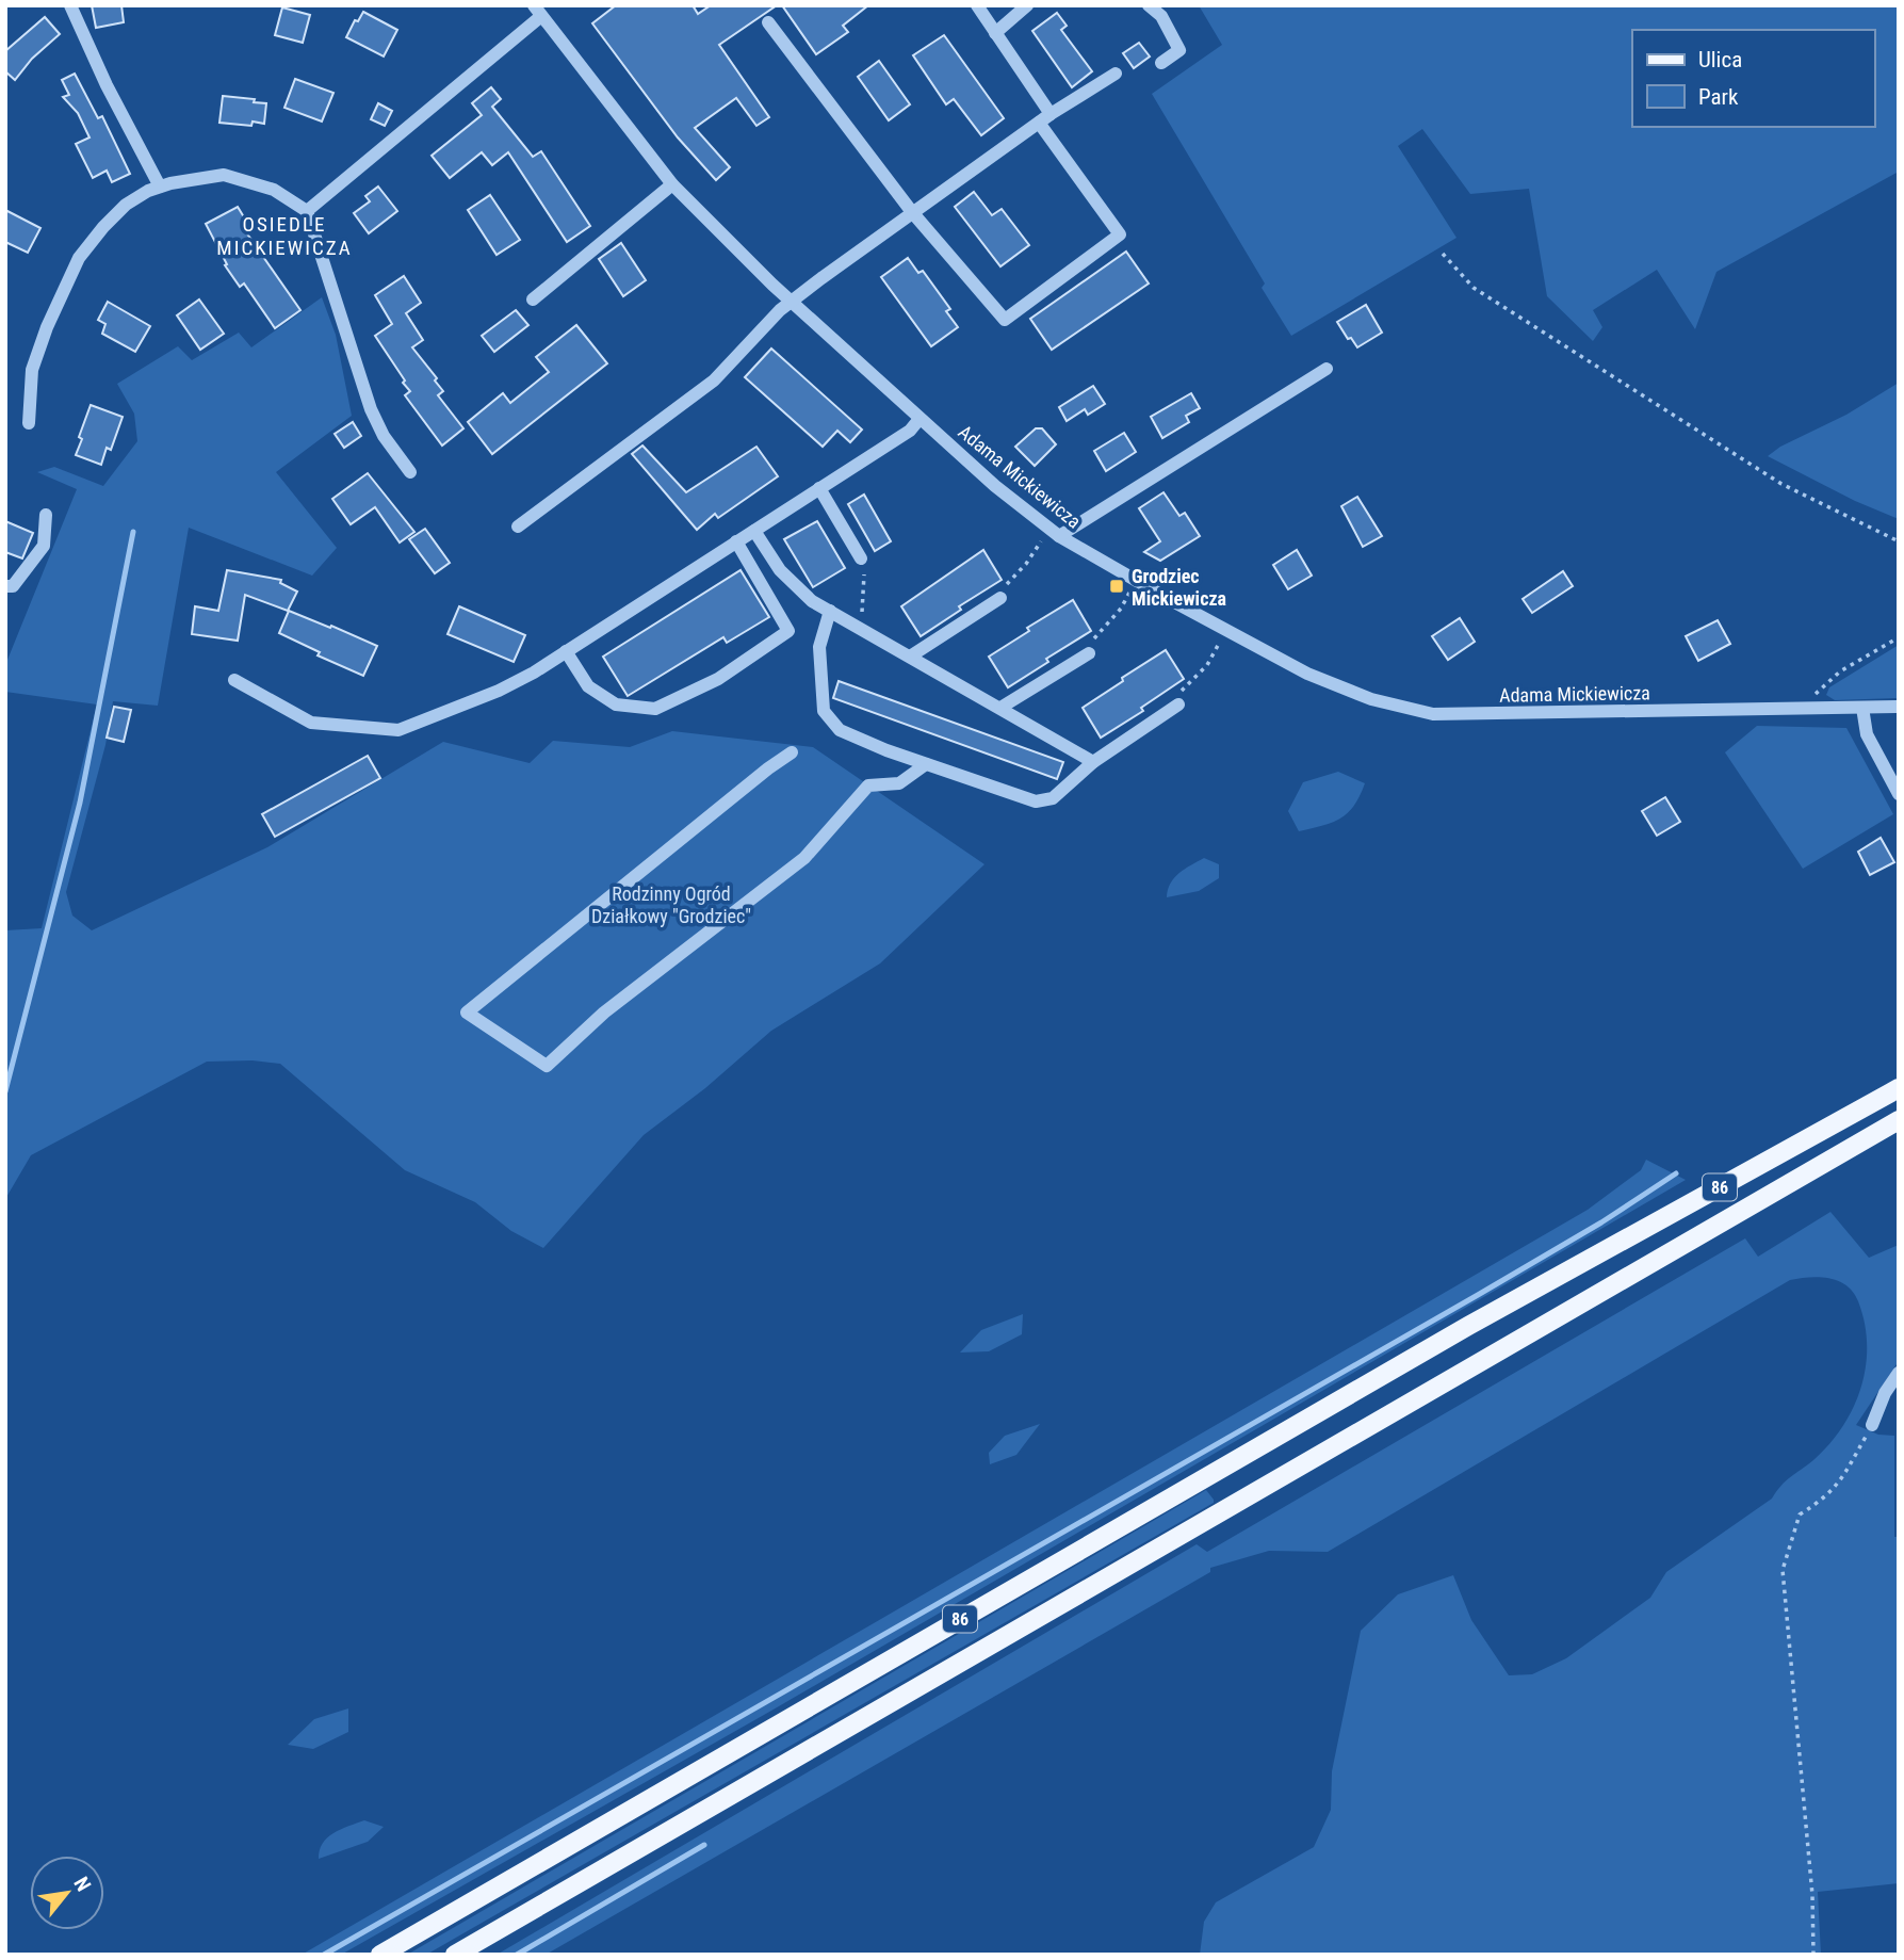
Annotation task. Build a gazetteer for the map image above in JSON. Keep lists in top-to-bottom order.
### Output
{
  "streets": {
    "main road": ["86"],
    "street": ["Adama Mickiewicza"]
  },
  "districts": ["OSIEDLE MICKIEWICZA"],
  "parks": ["Rodzinny Ogród Działkowy \"Grodziec\""],
  "places": {
    "transit": ["Grodziec Mickiewicza"]
  },
  "legend": ["Ulica", "Park"],
  "north": "top right"
}
